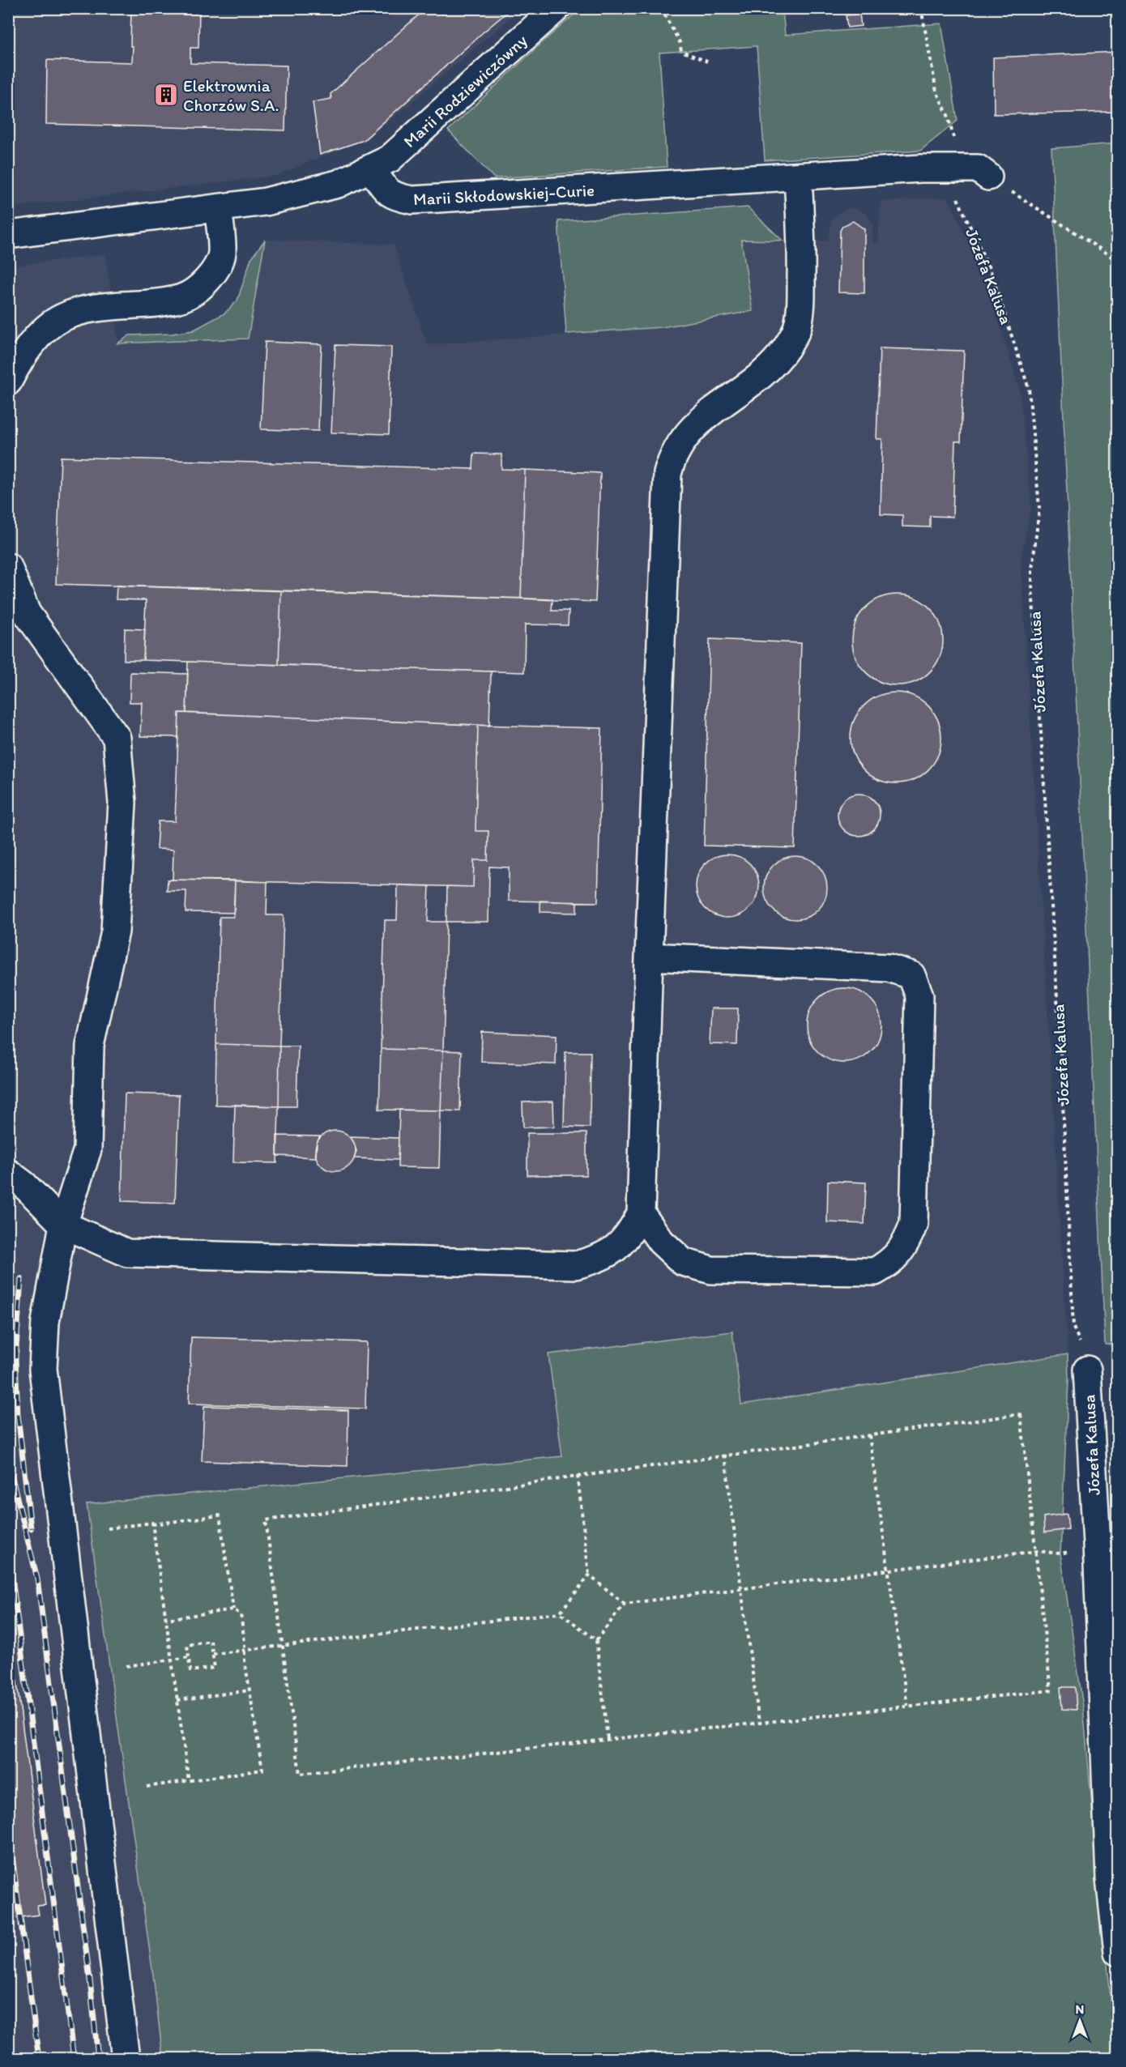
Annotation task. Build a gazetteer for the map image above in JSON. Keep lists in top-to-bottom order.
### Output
{
  "streets": {
    "street": ["Marii Rodziewiczówny", "Marii Skłodowskiej-Curie", "Józefa Kalusa"]
  },
  "crossings": [
    ["Marii Rodziewiczówny", "Marii Skłodowskiej-Curie"],
    ["Marii Skłodowskiej-Curie", "Józefa Kalusa"]
  ],
  "places": {
    "building": ["Elektrownia Chorzów S.A."]
  },
  "north": "top"
}
